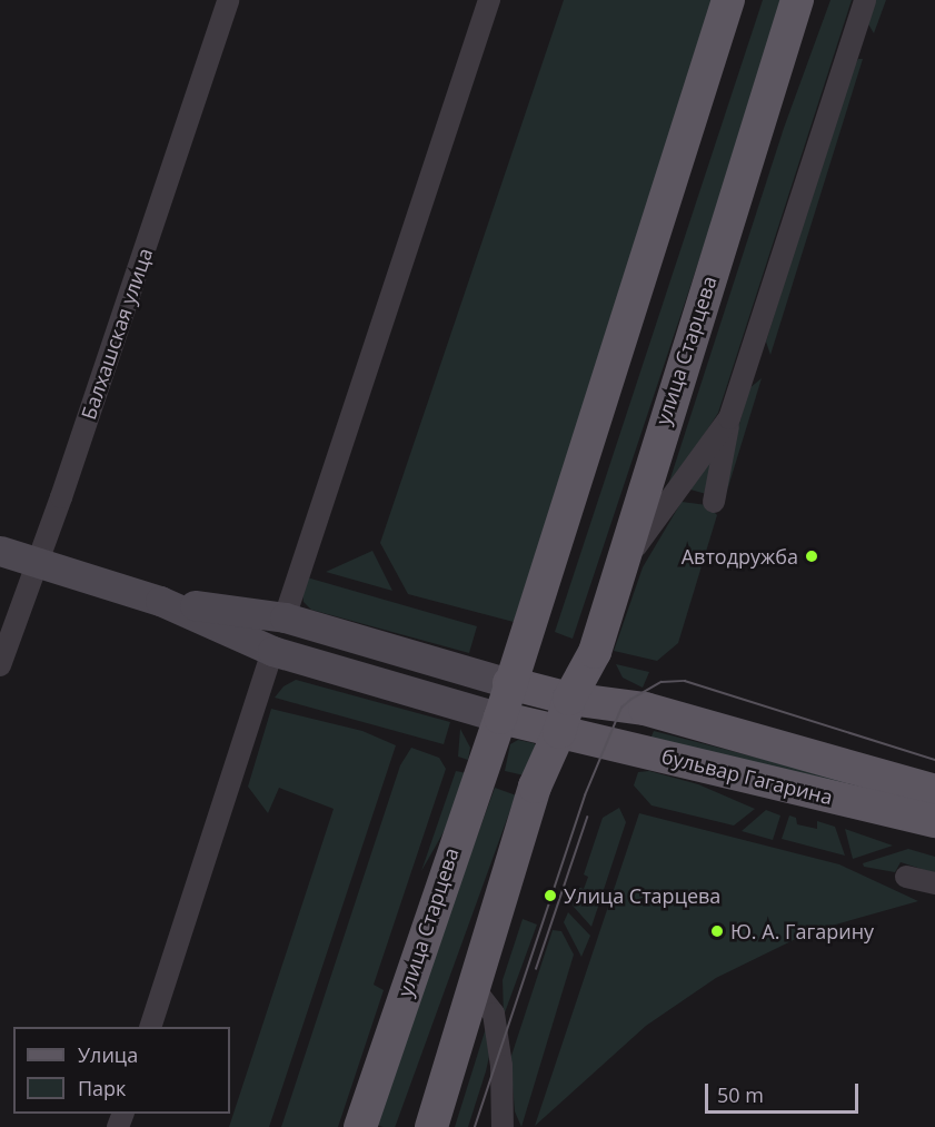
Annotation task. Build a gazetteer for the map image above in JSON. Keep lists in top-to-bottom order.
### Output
{
  "streets": {
    "main road": ["улица Старцева", "бульвар Гагарина"],
    "street": ["Балхашская улица"]
  },
  "crossings": [
    ["улица Старцева", "бульвар Гагарина"]
  ],
  "places": ["Автодружба", "Улица Старцева", "Ю. А. Гагарину"],
  "legend": ["Улица", "Парк"],
  "scale_bar": "50 m"
}
